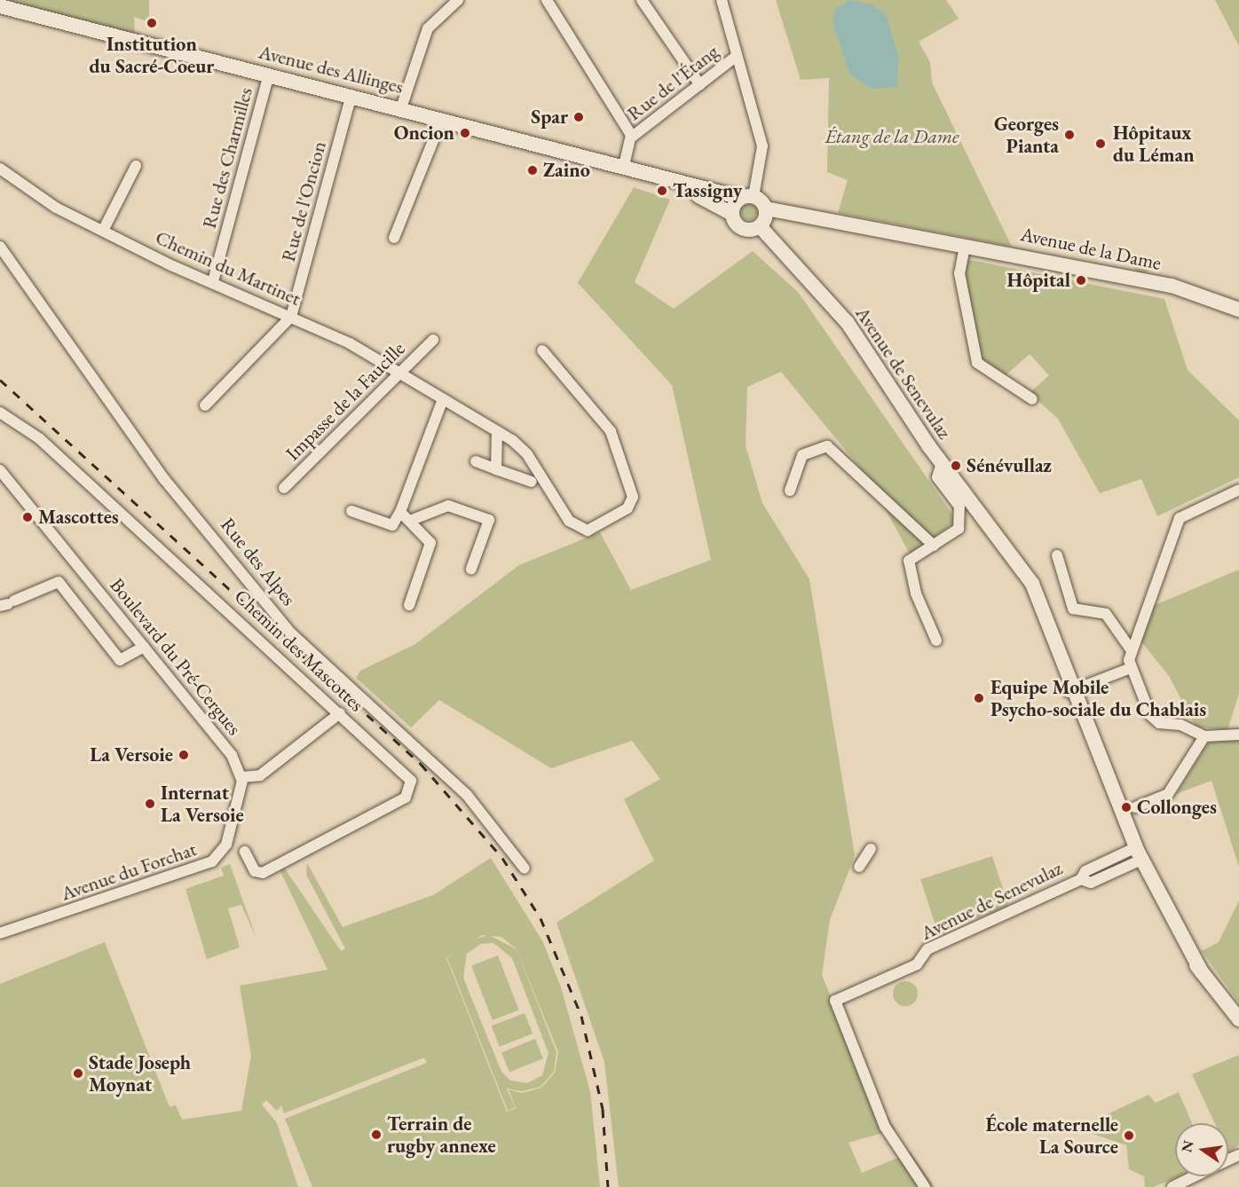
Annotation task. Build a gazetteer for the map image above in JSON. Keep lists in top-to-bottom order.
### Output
{
  "streets": {
    "main road": ["Avenue des Allinges", "Avenue de la Dame", "Avenue de Senevulaz"],
    "street": [
      "Rue de l'Étang",
      "Rue des Charmilles",
      "Rue de l'Oncion",
      "Chemin du Martinet",
      "Impasse de la Faucille",
      "Rue des Alpes",
      "Chemin des Mascottes",
      "Boulevard du Pré-Cergues",
      "Avenue du Forchat"
    ]
  },
  "crossings": [
    ["Avenue des Allinges", "Rue des Charmilles"],
    ["Avenue des Allinges", "Rue de l'Oncion"],
    ["Avenue des Allinges", "Avenue de Senevulaz"],
    ["Rue des Charmilles", "Chemin du Martinet"],
    ["Rue de l'Oncion", "Chemin du Martinet"],
    ["Chemin du Martinet", "Impasse de la Faucille"],
    ["Boulevard du Pré-Cergues", "Avenue du Forchat"]
  ],
  "parks": ["Étang de la Dame"],
  "places": [
    "Institution du Sacré-Coeur",
    "Spar",
    "Oncion",
    "Georges Pianta",
    "Hôpitaux du Léman",
    "Zaino",
    "Tassigny",
    "Hôpital",
    "Sénévullaz",
    "Mascottes",
    "Equipe Mobile Psycho-sociale du Chablais",
    "La Versoie",
    "Internat La Versoie",
    "Collonges",
    "Stade Joseph Moynat",
    "Terrain de rugby annexe",
    "École maternelle La Source"
  ],
  "north": "left"
}
